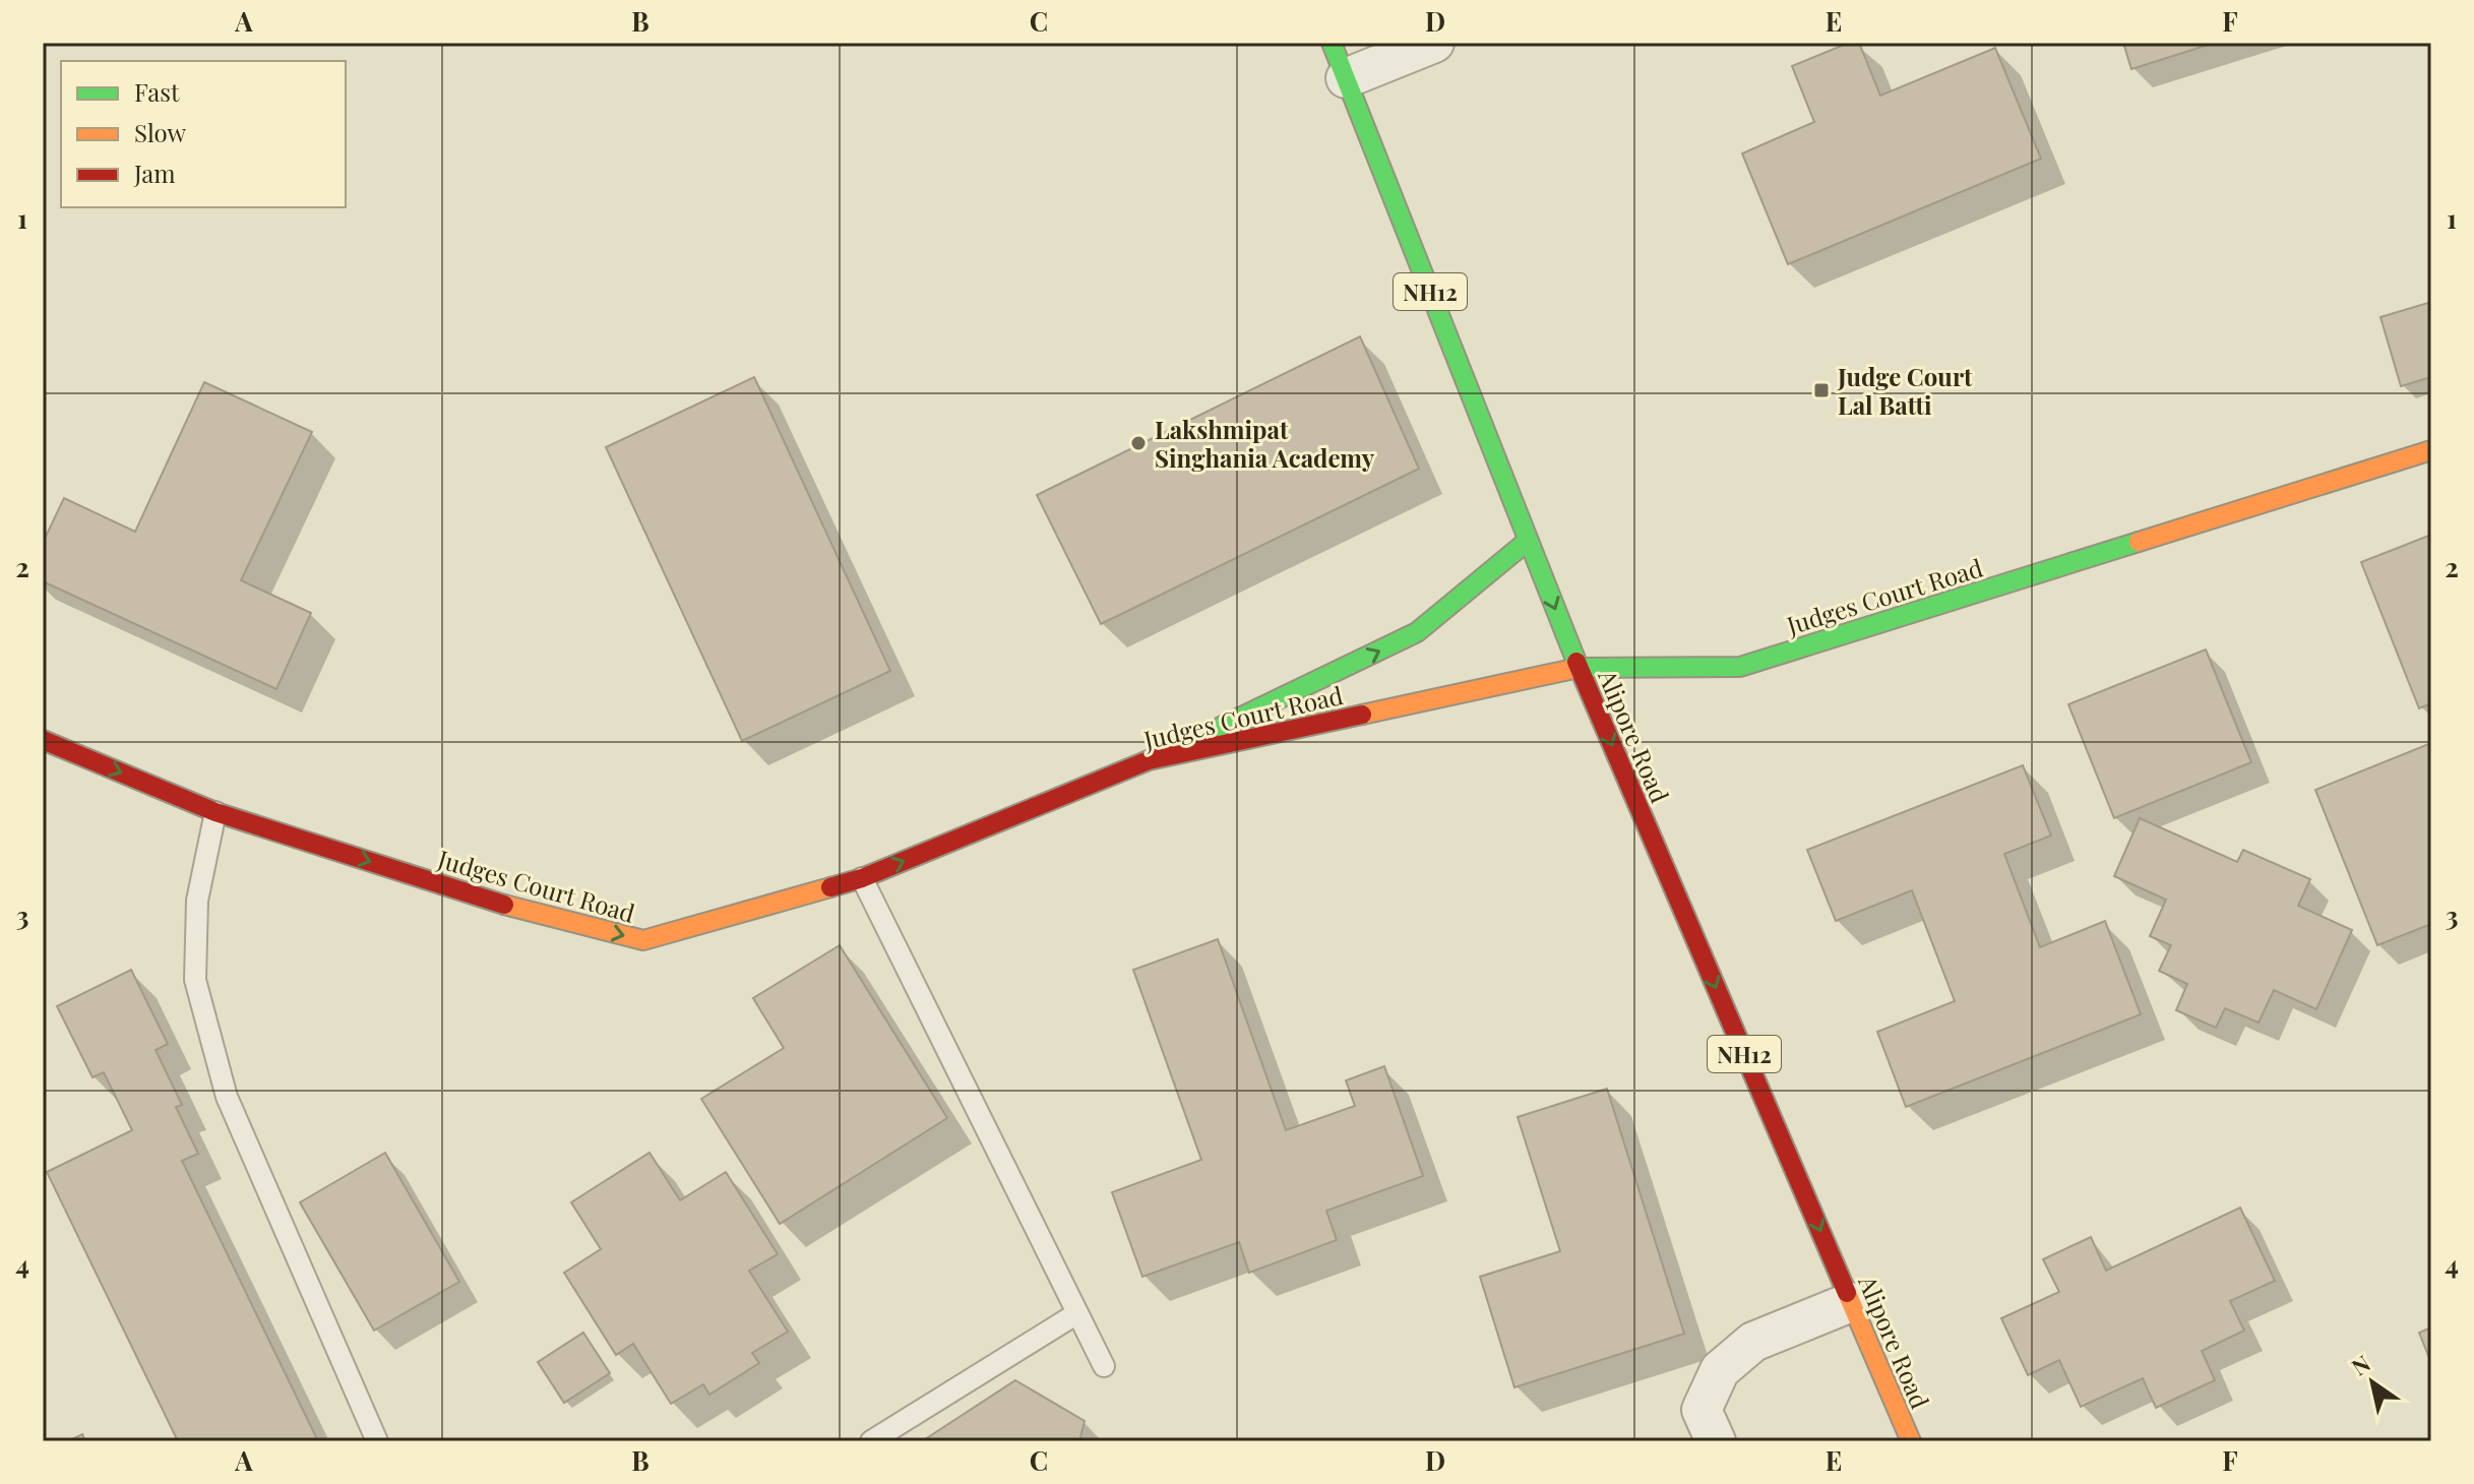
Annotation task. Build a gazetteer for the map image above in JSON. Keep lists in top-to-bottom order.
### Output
{
  "streets": {
    "main road": ["NH12", "Judges Court Road", "Alipore Road"]
  },
  "crossings": [
    ["Judges Court Road", "Alipore Road"]
  ],
  "one_way": ["Judges Court Road", "Alipore Road"],
  "places": {
    "transit": ["Judge Court Lal Batti"],
    "other": ["Lakshmipat Singhania Academy"]
  },
  "legend": ["Fast", "Slow", "Jam"],
  "north": "top left",
  "grid": {
    "columns": [
      "A",
      "B",
      "C",
      "D",
      "E",
      "F"
    ],
    "rows": [
      "1",
      "2",
      "3",
      "4"
    ]
  }
}
